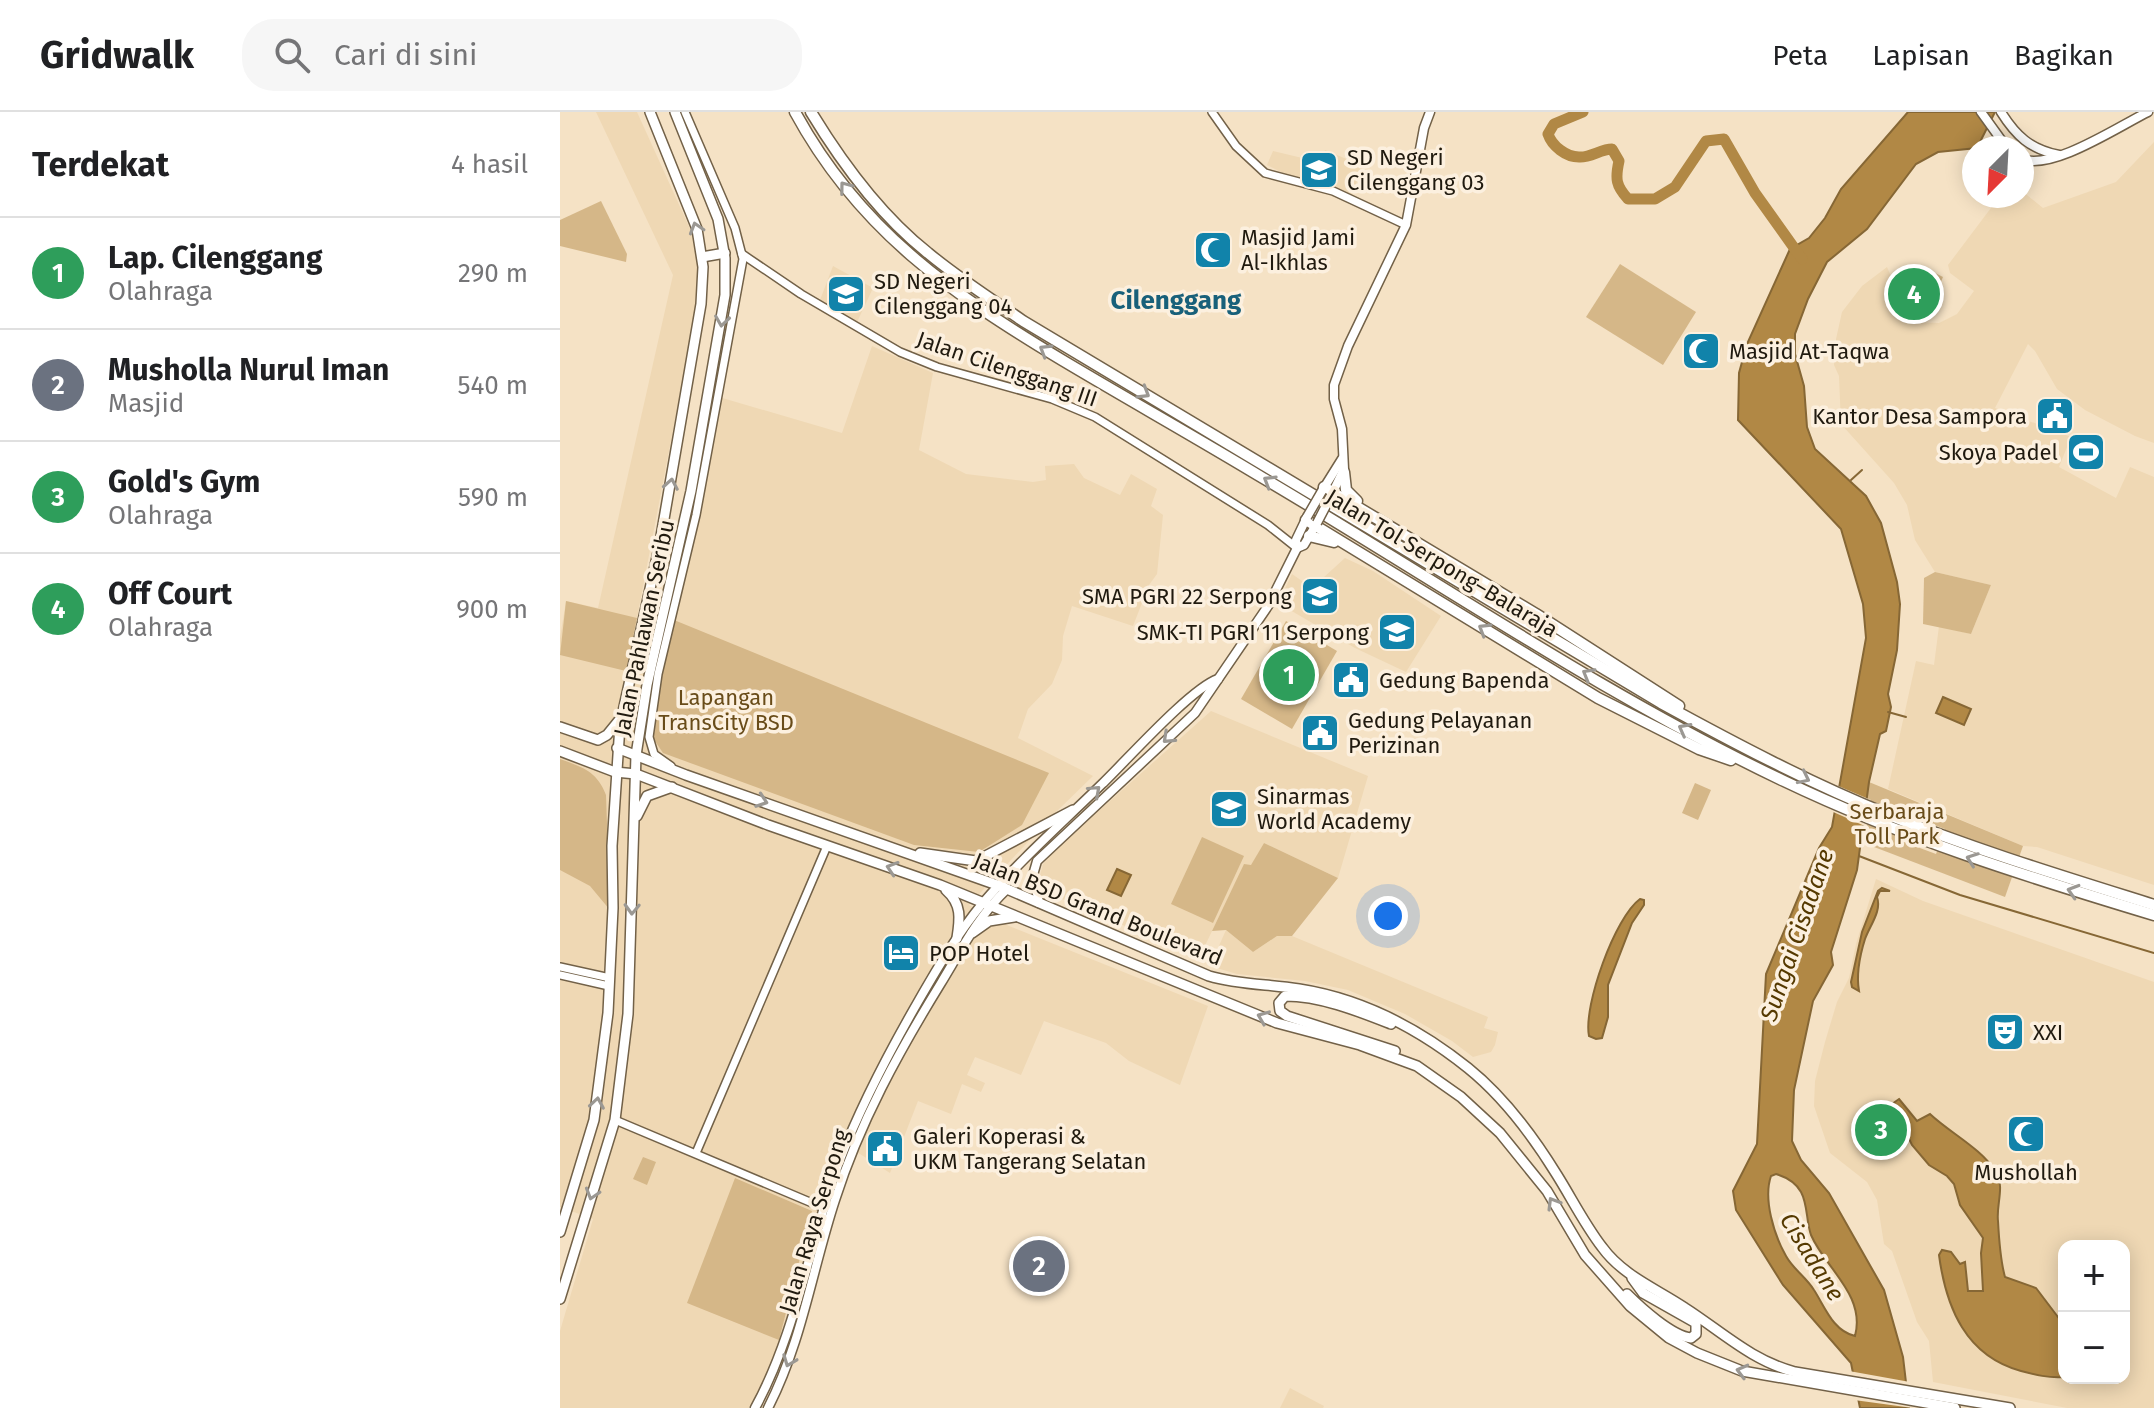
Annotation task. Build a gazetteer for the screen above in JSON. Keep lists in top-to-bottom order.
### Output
{
  "streets": {
    "highway": ["Jalan Tol Serpong–Balaraja"],
    "main road": ["Jalan Pahlawan Seribu", "Jalan BSD Grand Boulevard", "Jalan Raya Serpong"],
    "street": ["Jalan Cilenggang III"]
  },
  "crossings": [
    ["Jalan Pahlawan Seribu", "Jalan BSD Grand Boulevard"],
    ["Jalan BSD Grand Boulevard", "Jalan Raya Serpong"]
  ],
  "districts": ["Cilenggang"],
  "water": ["Sungai Cisadane", "Cisadane"],
  "parks": ["Lapangan TransCity BSD", "Serbaraja Toll Park"],
  "places": {
    "school or university": [
      "SD Negeri Cilenggang 03",
      "SD Negeri Cilenggang 04",
      "SMA PGRI 22 Serpong",
      "SMK-TI PGRI 11 Serpong",
      "Sinarmas World Academy"
    ],
    "mosque": ["Masjid Jami Al-Ikhlas", "Masjid At-Taqwa", "Mushollah"],
    "public building": [
      "Kantor Desa Sampora",
      "Gedung Bapenda",
      "Gedung Pelayanan Perizinan",
      "Galeri Koperasi & UKM Tangerang Selatan"
    ],
    "sports": ["Skoya Padel"],
    "hotel": ["POP Hotel"],
    "theatre": ["XXI"]
  },
  "north": "bottom left",
  "page": {
    "header": "Gridwalk",
    "search": "Cari di sini",
    "nav": ["Peta", "Lapisan", "Bagikan"],
    "heading": ["Terdekat", "4 hasil"],
    "list": [
      {
        "mark": "1",
        "name": "Lap. Cilenggang",
        "note": "Olahraga",
        "value": "290 m"
      },
      {
        "mark": "2",
        "name": "Musholla Nurul Iman",
        "note": "Masjid",
        "value": "540 m"
      },
      {
        "mark": "3",
        "name": "Gold's Gym",
        "note": "Olahraga",
        "value": "590 m"
      },
      {
        "mark": "4",
        "name": "Off Court",
        "note": "Olahraga",
        "value": "900 m"
      }
    ],
    "pins": [
      "4",
      "1",
      "3",
      "2"
    ],
    "map_buttons": ["+", "−"]
  }
}
